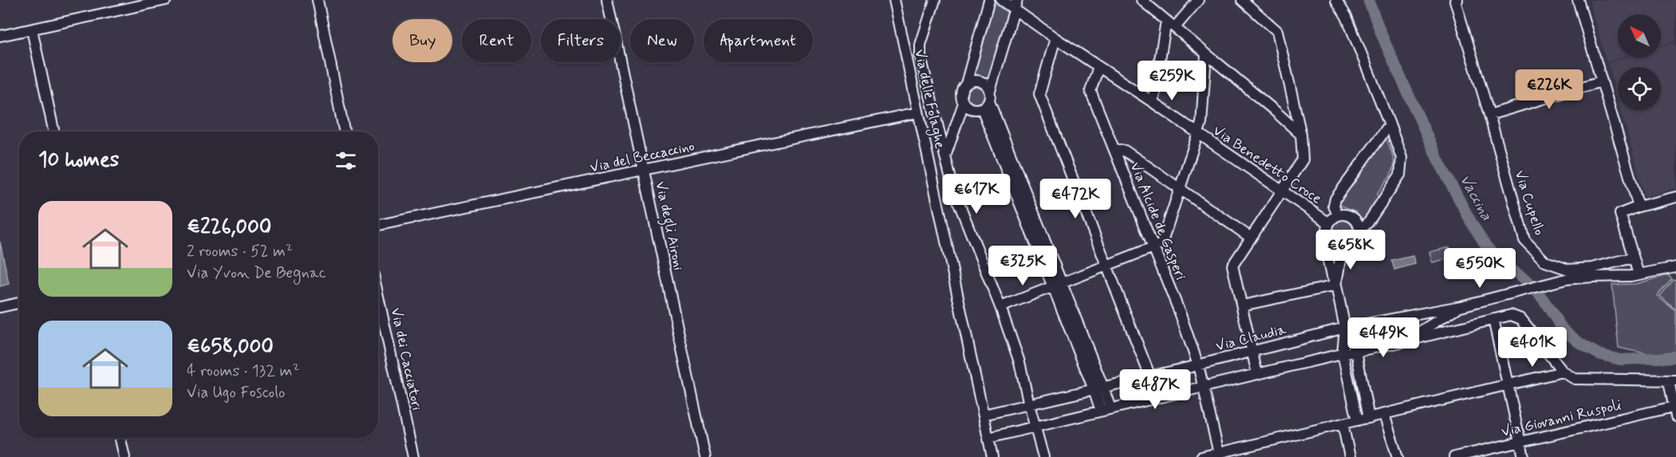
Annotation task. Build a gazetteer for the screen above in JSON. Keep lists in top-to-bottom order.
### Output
{
  "streets": {
    "street": [
      "Via delle Folaghe",
      "Via del Beccaccino",
      "Via Benedetto Croce",
      "Via Cupello",
      "Via Alcide de Gasperi",
      "Via degli Aironi",
      "Via Claudia",
      "Via dei Cacciatori",
      "Via Giovanni Ruspoli"
    ]
  },
  "crossings": [
    ["Via delle Folaghe", "Via del Beccaccino"],
    ["Via delle Folaghe", "Via Claudia"],
    ["Via del Beccaccino", "Via degli Aironi"],
    ["Via Benedetto Croce", "Via Alcide de Gasperi"],
    ["Via Alcide de Gasperi", "Via Claudia"]
  ],
  "water": ["Vaccina"],
  "north": "top left",
  "page": {
    "chip": [
      "Buy",
      "Rent",
      "Filters",
      "New",
      "Apartment"
    ],
    "price": [
      "€259K",
      "€226K",
      "€617K",
      "€472K",
      "€658K",
      "€325K",
      "€550K",
      "€449K",
      "€401K",
      "€487K"
    ],
    "heading": "10 homes",
    "list": [
      {
        "name": "€226,000",
        "note": "2 rooms · 52 m² · Via Yvon De Begnac"
      },
      {
        "name": "€658,000",
        "note": "4 rooms · 132 m² · Via Ugo Foscolo"
      }
    ]
  }
}
